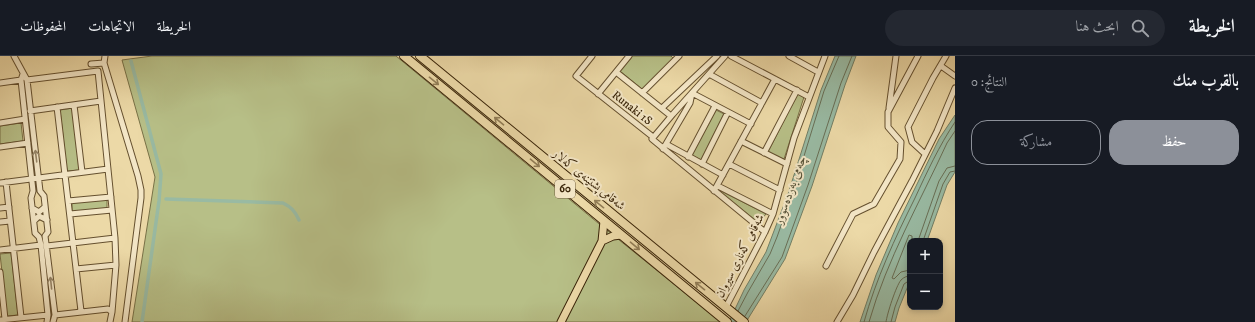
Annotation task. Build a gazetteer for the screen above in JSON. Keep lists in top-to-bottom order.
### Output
{
  "streets": {
    "highway": ["شەقامی پشتێنەی کەلار", "60"],
    "street": ["Runaki 1S", "شەقامی کەناری سیروان"]
  },
  "crossings": [
    ["شەقامی پشتێنەی کەلار", "شەقامی کەناری سیروان"]
  ],
  "water": ["چەمی بەردەسوور"],
  "page": {
    "header": "الخريطة",
    "search": "ابحث هنا",
    "nav": ["الخريطة", "الاتجاهات", "المحفوظات"],
    "heading": ["بالقرب منك", "النتائج: 0"],
    "buttons": ["حفظ", "مشاركة"],
    "map_buttons": ["+", "−"]
  }
}
